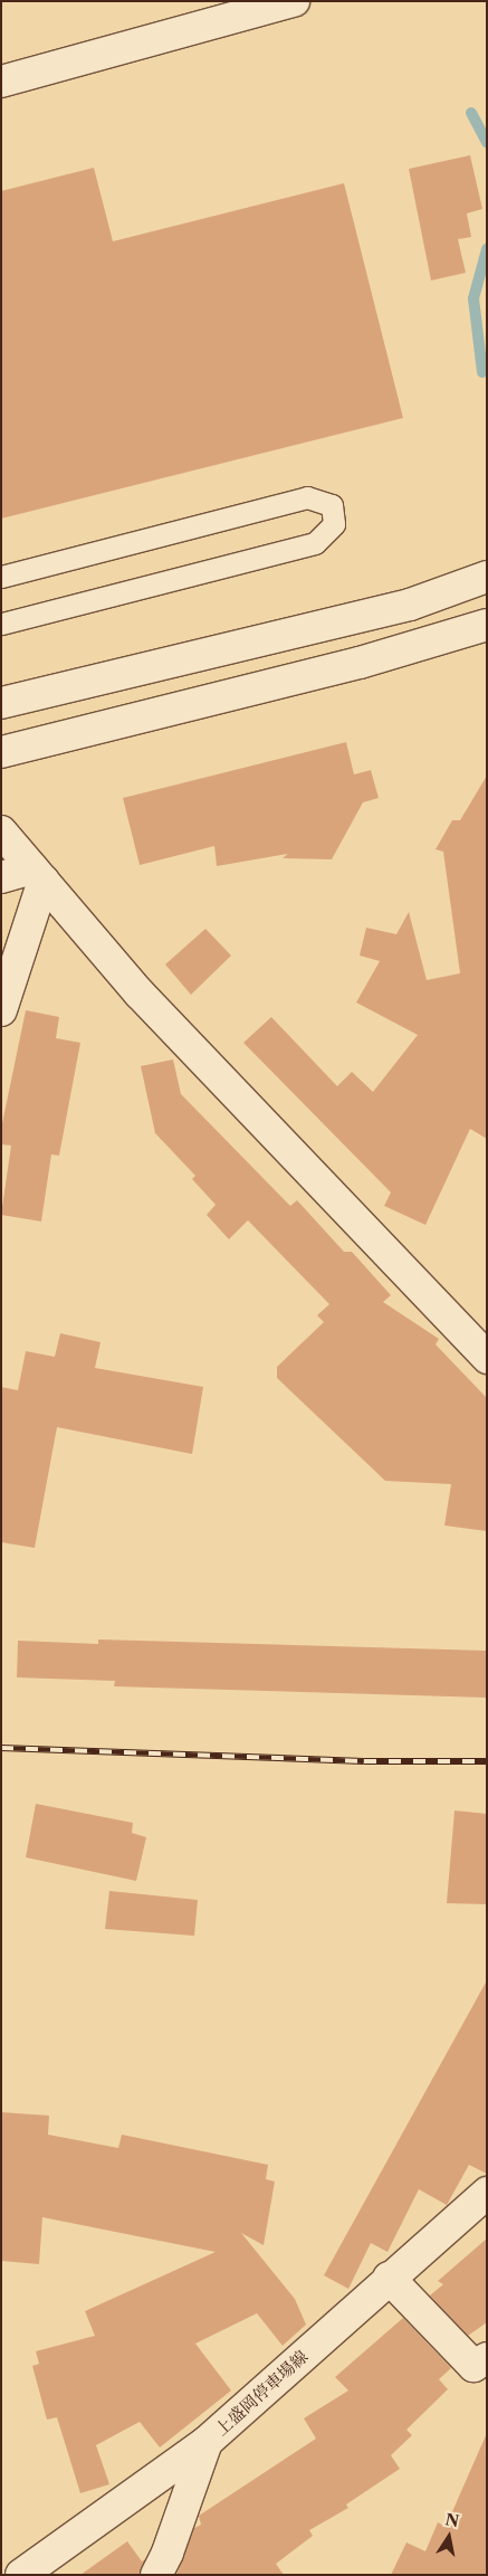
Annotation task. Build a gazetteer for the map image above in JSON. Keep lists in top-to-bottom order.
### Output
{
  "streets": {
    "street": ["上盛岡停車場線"]
  },
  "north": "top"
}
